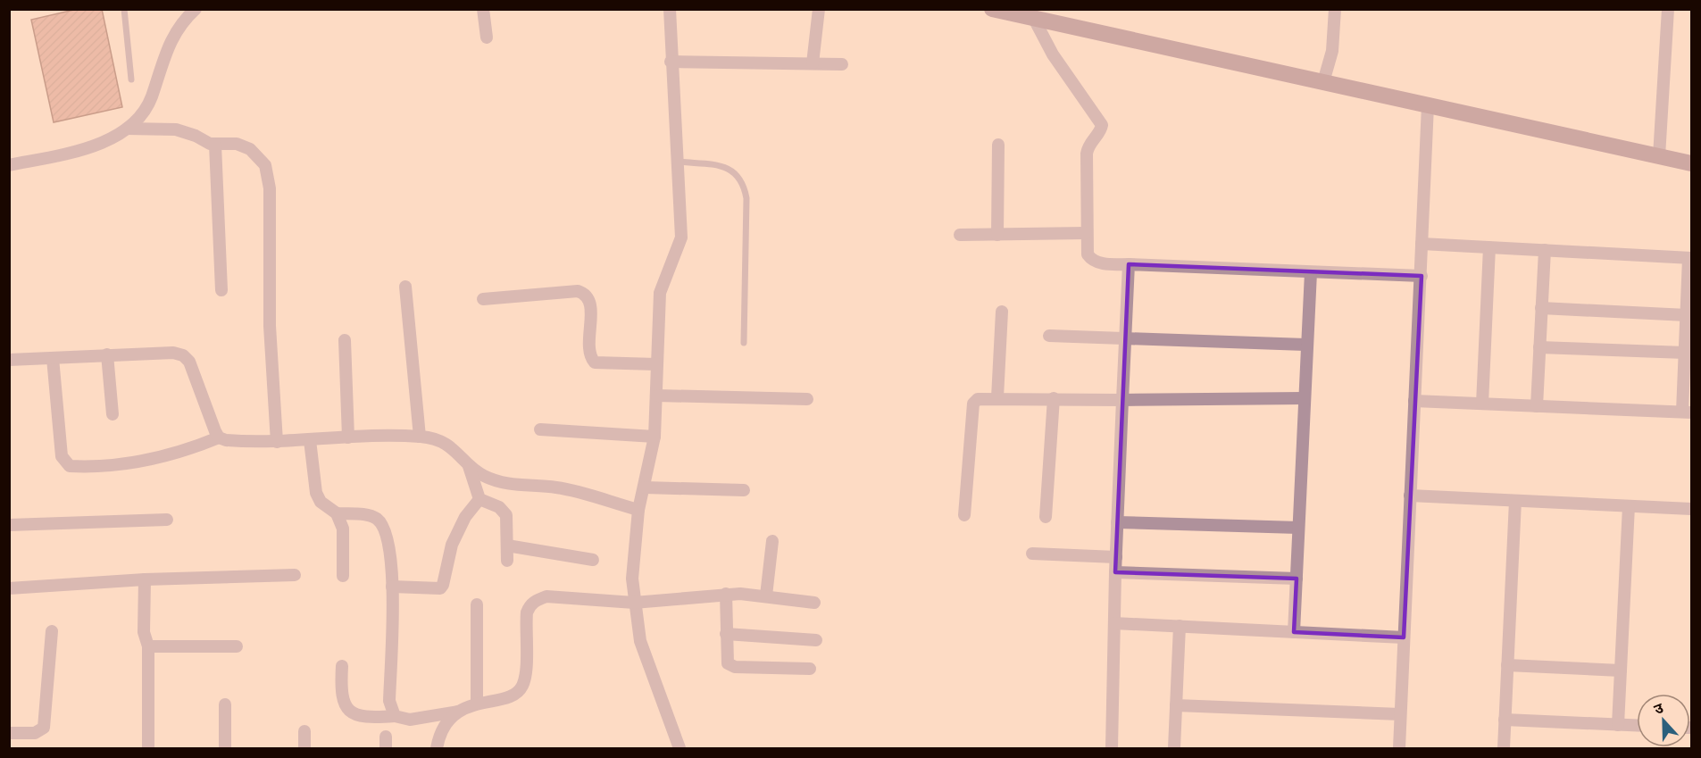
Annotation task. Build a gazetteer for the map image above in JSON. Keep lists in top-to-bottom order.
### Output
{
  "north": "top"
}
